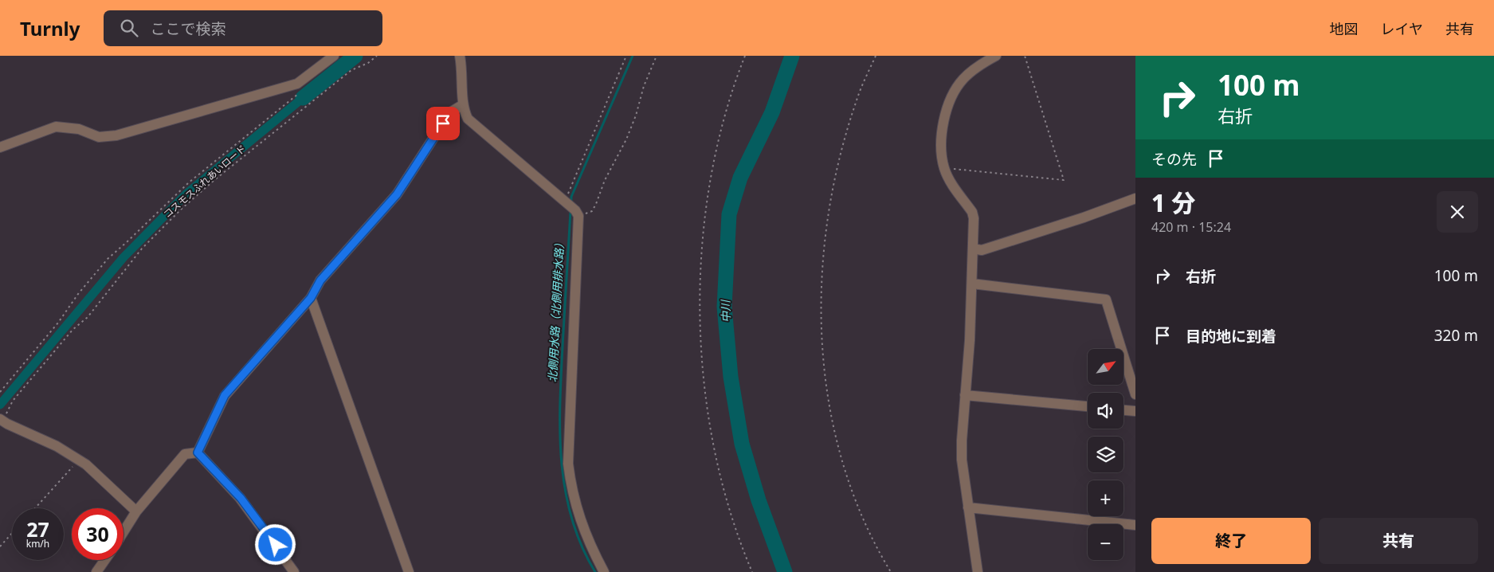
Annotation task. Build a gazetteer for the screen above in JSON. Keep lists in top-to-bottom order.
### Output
{
  "streets": {
    "path": ["コスモスふれあいロード"]
  },
  "water": ["北側用水路（北側用排水路）", "中川"],
  "north": "top right",
  "page": {
    "header": "Turnly",
    "search": "ここで検索",
    "nav": ["地図", "レイヤ", "共有"],
    "turn": ["100 m", "右折"],
    "then": "その先",
    "heading": ["1 分", "420 m · 15:24"],
    "list": [
      {
        "name": "右折",
        "value": "100 m"
      },
      {
        "name": "目的地に到着",
        "value": "320 m"
      }
    ],
    "map_buttons": ["+", "−"],
    "speed": "27 km/h",
    "limit": "30",
    "buttons": ["終了", "共有"]
  }
}
